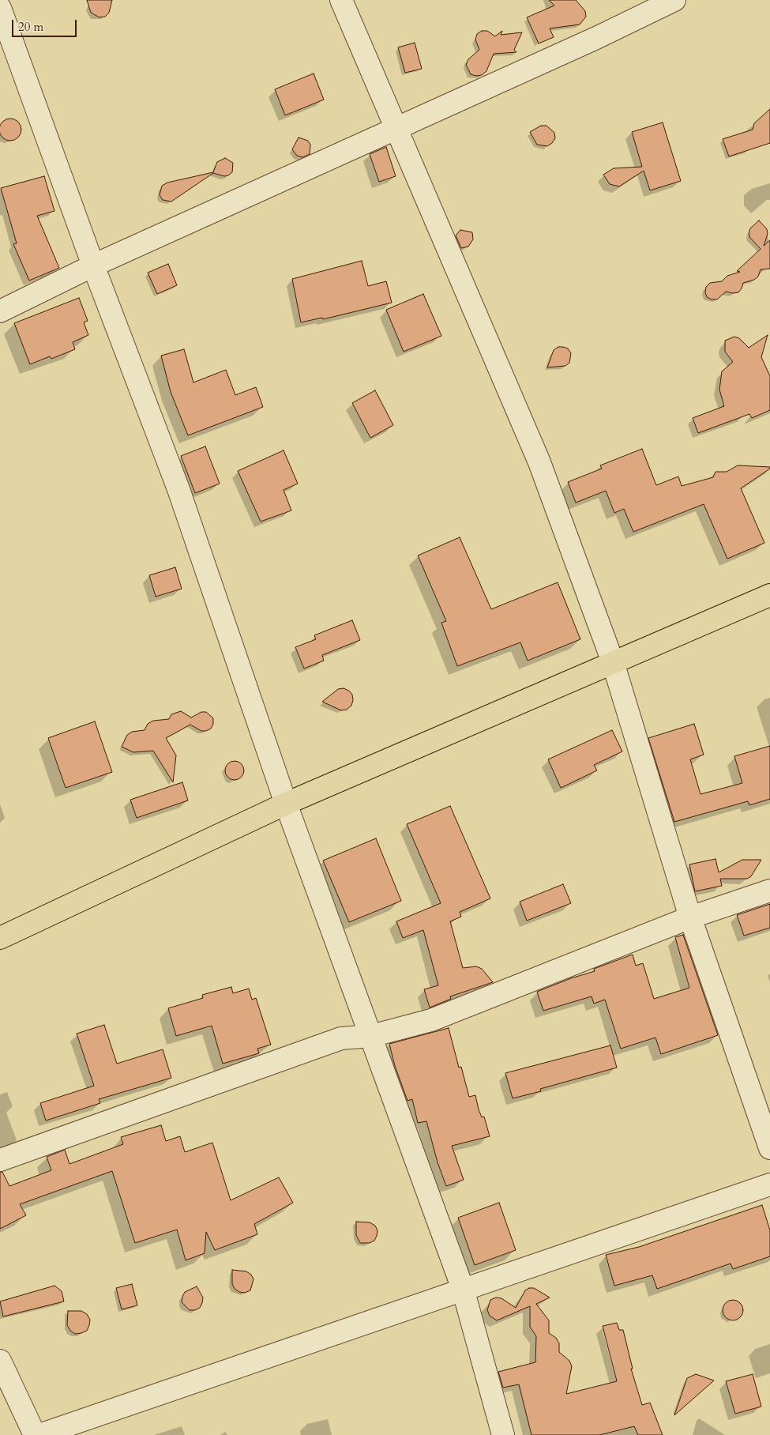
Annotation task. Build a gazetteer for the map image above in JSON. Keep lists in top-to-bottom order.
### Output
{
  "scale_bar": "20 m"
}
